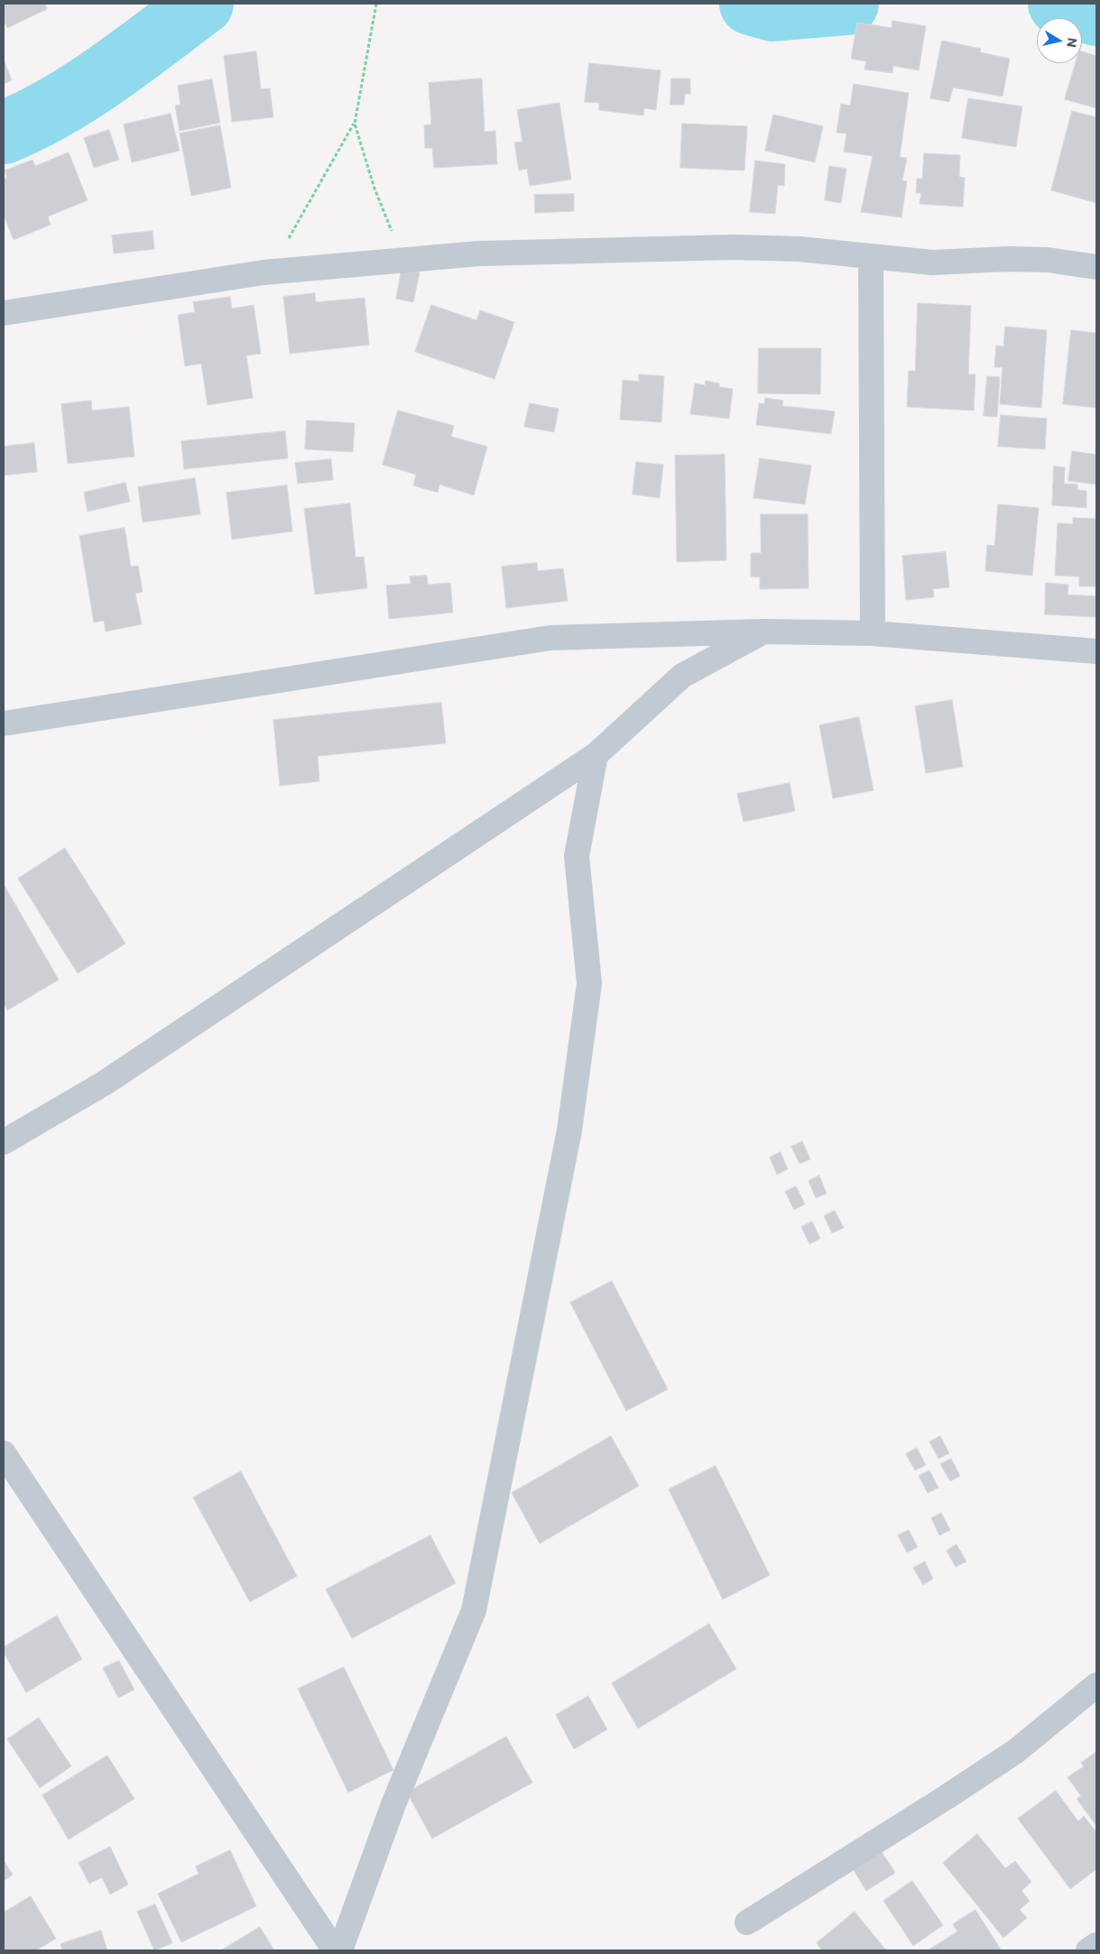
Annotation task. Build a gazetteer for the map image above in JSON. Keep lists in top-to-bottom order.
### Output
{
  "north": "right"
}
